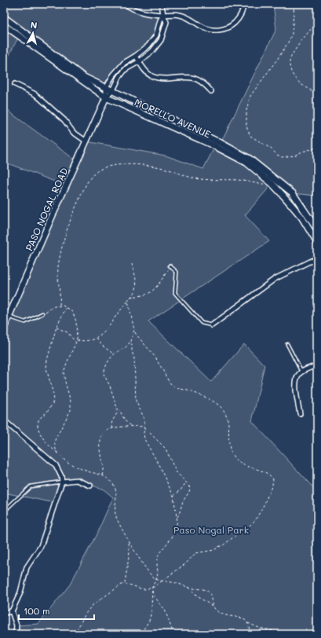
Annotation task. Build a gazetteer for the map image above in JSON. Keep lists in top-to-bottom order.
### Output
{
  "streets": {
    "street": ["MORELLO AVENUE", "PASO NOGAL ROAD"]
  },
  "crossings": [
    ["MORELLO AVENUE", "PASO NOGAL ROAD"]
  ],
  "parks": ["Paso Nogal Park"],
  "scale_bar": "100 m",
  "north": "top"
}
